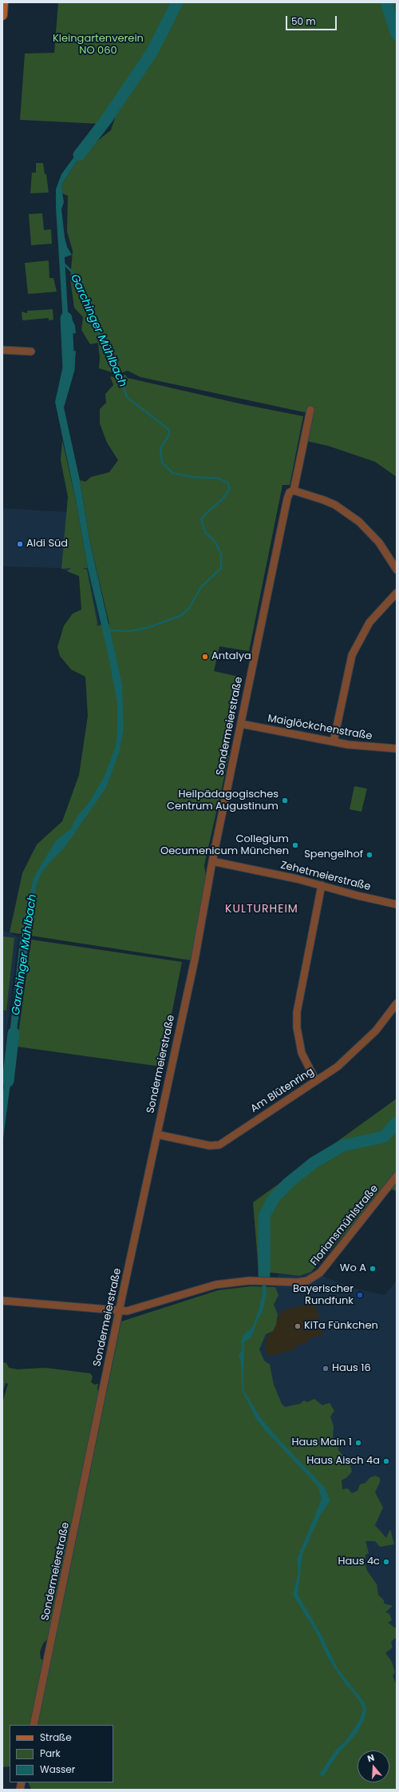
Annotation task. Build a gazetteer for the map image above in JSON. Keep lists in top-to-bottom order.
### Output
{
  "streets": {
    "street": [
      "Sondermeierstraße",
      "Maiglöckchenstraße",
      "Zehetmeierstraße",
      "Am Blütenring",
      "Floriansmühlstraße"
    ]
  },
  "crossings": [
    ["Sondermeierstraße", "Maiglöckchenstraße"],
    ["Sondermeierstraße", "Zehetmeierstraße"],
    ["Sondermeierstraße", "Am Blütenring"],
    ["Sondermeierstraße", "Floriansmühlstraße"]
  ],
  "districts": ["KULTURHEIM"],
  "water": ["Garchinger Mühlbach"],
  "parks": ["Kleingartenverein NO 060"],
  "places": [
    "Aldi Süd",
    "Antalya",
    "Heilpädagogisches Centrum Augustinum",
    "Collegium Oecumenicum München",
    "Spengelhof",
    "Wo A",
    "Bayerischer Rundfunk",
    "KiTa Fünkchen",
    "Haus 16",
    "Haus Main 1",
    "Haus Aisch 4a",
    "Haus 4c"
  ],
  "legend": ["Straße", "Park", "Wasser"],
  "scale_bar": "50 m",
  "north": "top"
}
